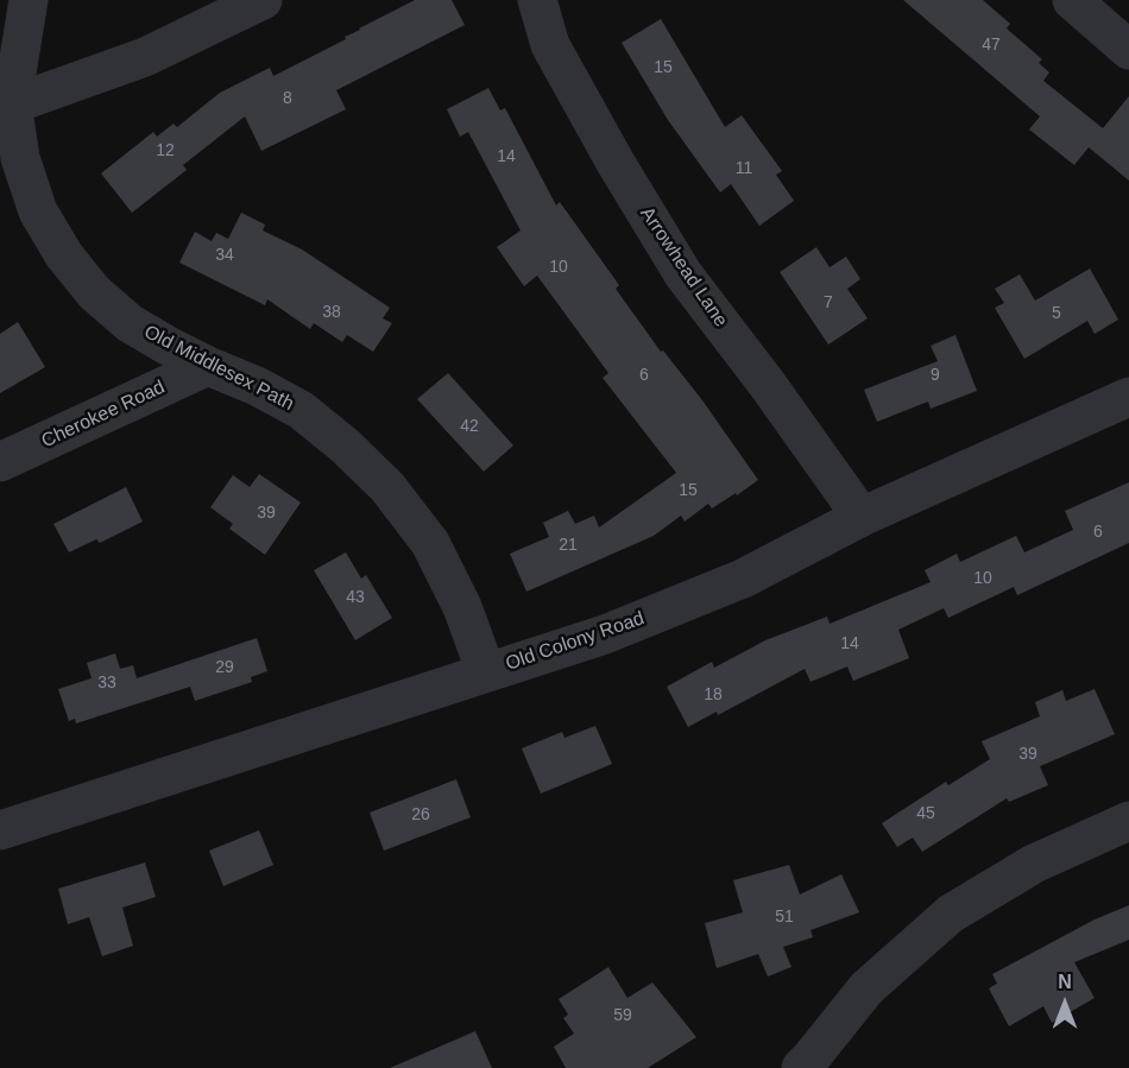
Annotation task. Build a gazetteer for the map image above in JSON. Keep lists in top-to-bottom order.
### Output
{
  "streets": {
    "street": [
      "Arrowhead Lane",
      "Old Middlesex Path",
      "Cherokee Road",
      "Old Colony Road"
    ]
  },
  "crossings": [
    ["Arrowhead Lane", "Old Colony Road"],
    ["Old Middlesex Path", "Cherokee Road"],
    ["Old Middlesex Path", "Old Colony Road"]
  ],
  "house_numbers": [
    "47",
    "15",
    "8",
    "12",
    "14",
    "11",
    "34",
    "10",
    "7",
    "38",
    "5",
    "6",
    "9",
    "42",
    "15",
    "39",
    "6",
    "21",
    "10",
    "43",
    "14",
    "29",
    "33",
    "18",
    "39",
    "45",
    "26",
    "51",
    "59"
  ],
  "north": "top"
}
